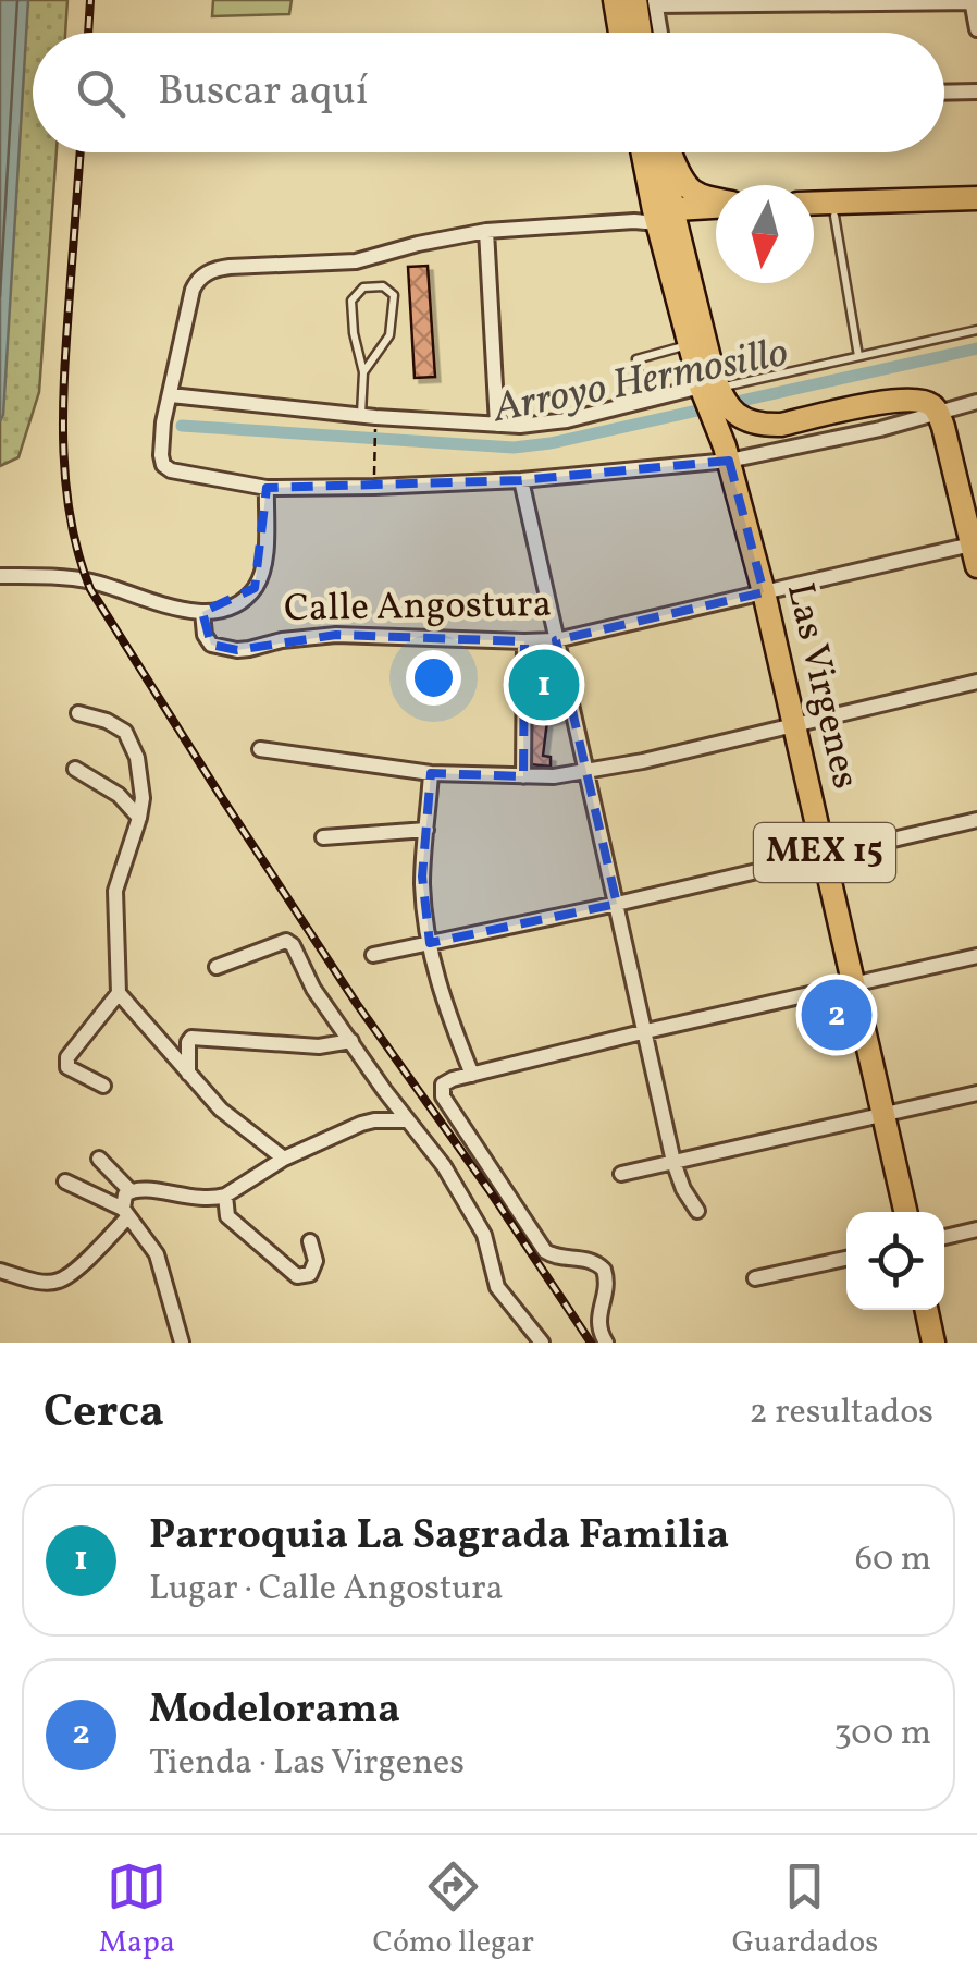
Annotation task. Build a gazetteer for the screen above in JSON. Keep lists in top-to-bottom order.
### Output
{
  "streets": {
    "main road": ["Las Virgenes", "MEX 15"],
    "street": ["Calle Angostura"]
  },
  "crossings": [
    ["Calle Angostura", "Las Virgenes"],
    ["Las Virgenes", "MEX 15"]
  ],
  "water": ["Arroyo Hermosillo"],
  "north": "bottom",
  "page": {
    "search": "Buscar aquí",
    "pins": ["1", "2"],
    "heading": ["Cerca", "2 resultados"],
    "list": [
      {
        "mark": "1",
        "name": "Parroquia La Sagrada Familia",
        "note": "Lugar · Calle Angostura",
        "value": "60 m"
      },
      {
        "mark": "2",
        "name": "Modelorama",
        "note": "Tienda · Las Virgenes",
        "value": "300 m"
      }
    ],
    "nav": ["Mapa", "Cómo llegar", "Guardados"]
  }
}
